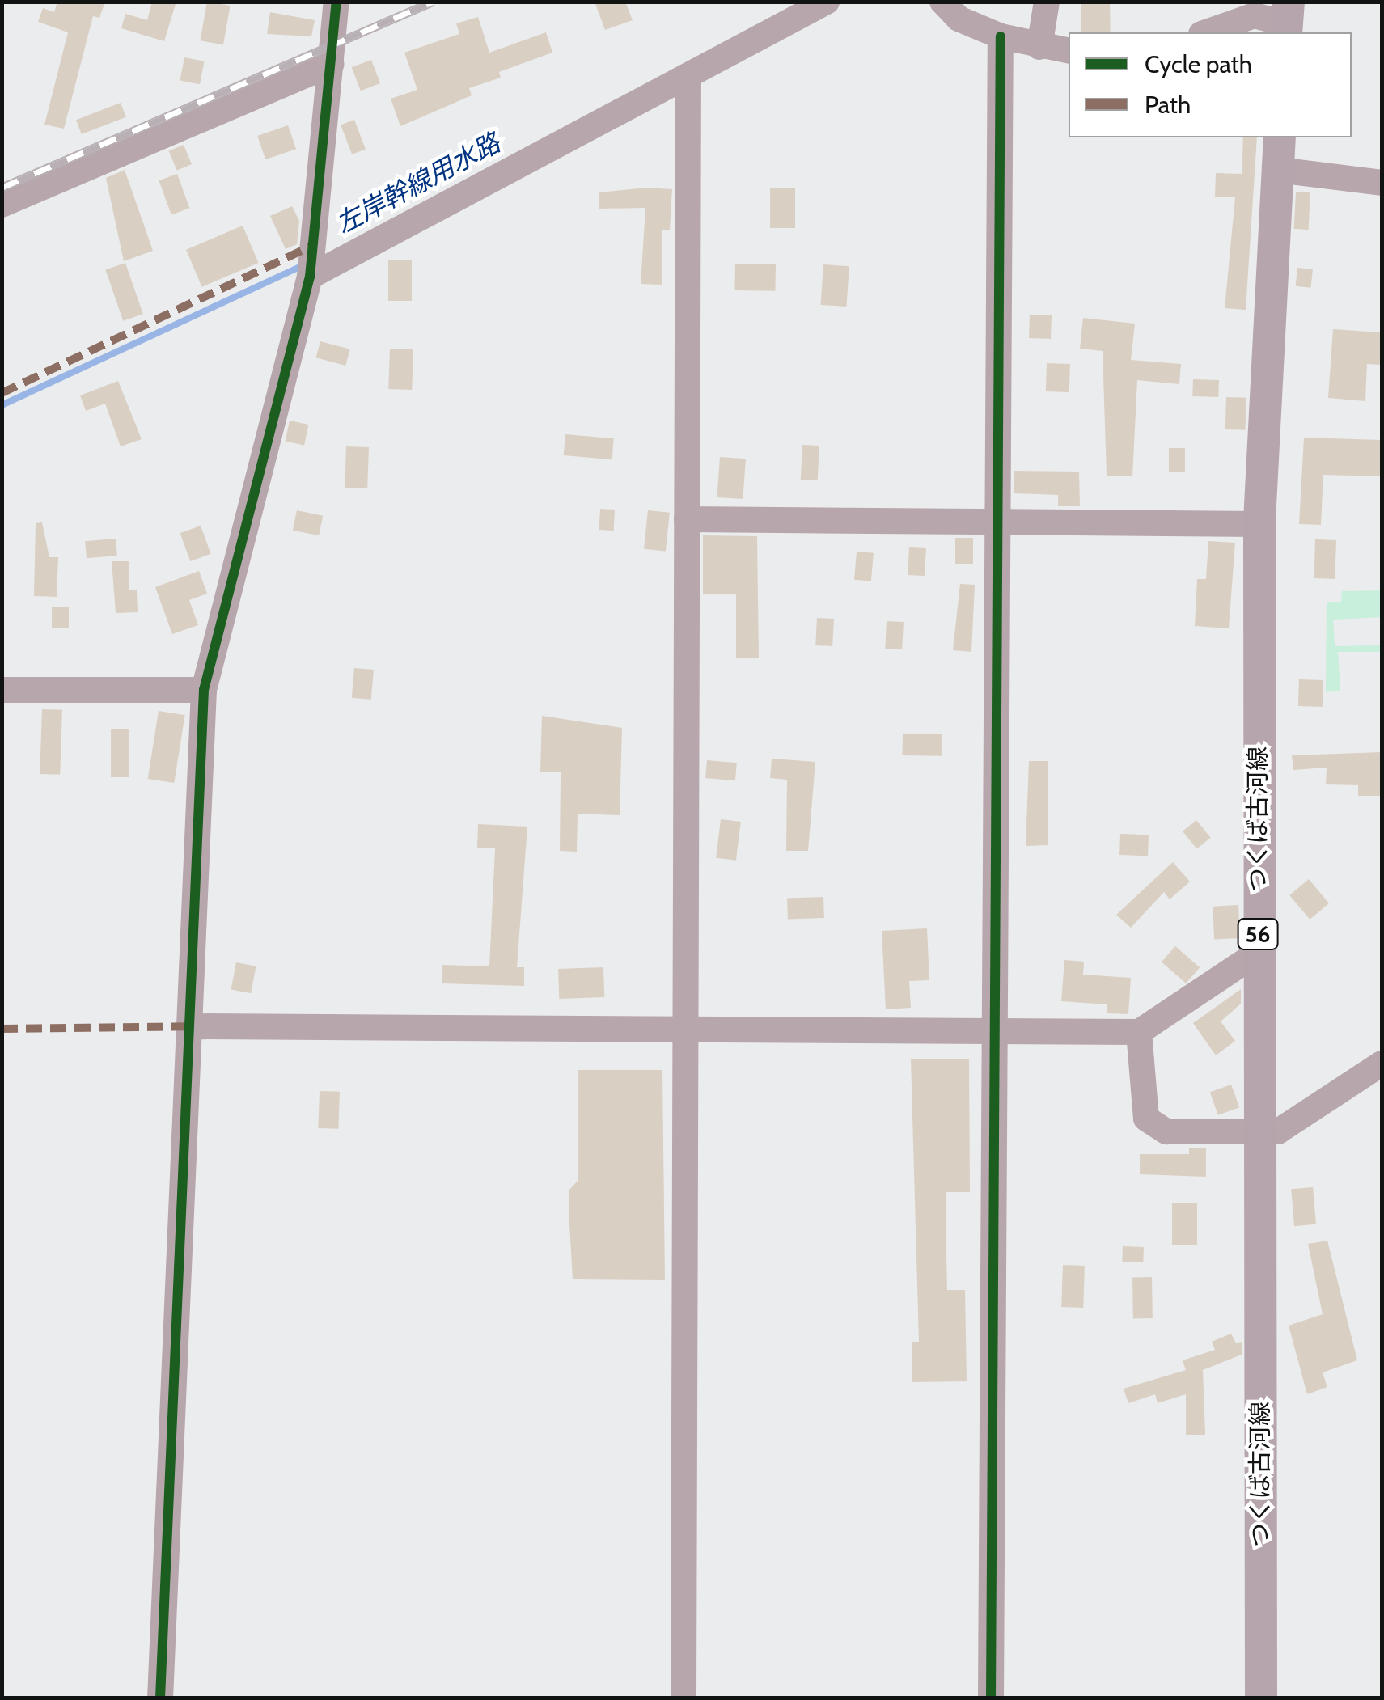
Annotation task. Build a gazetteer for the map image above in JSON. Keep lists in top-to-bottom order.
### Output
{
  "streets": {
    "main road": ["つくば古河線", "56"]
  },
  "water": ["左岸幹線用水路"],
  "legend": ["Cycle path", "Path"]
}
